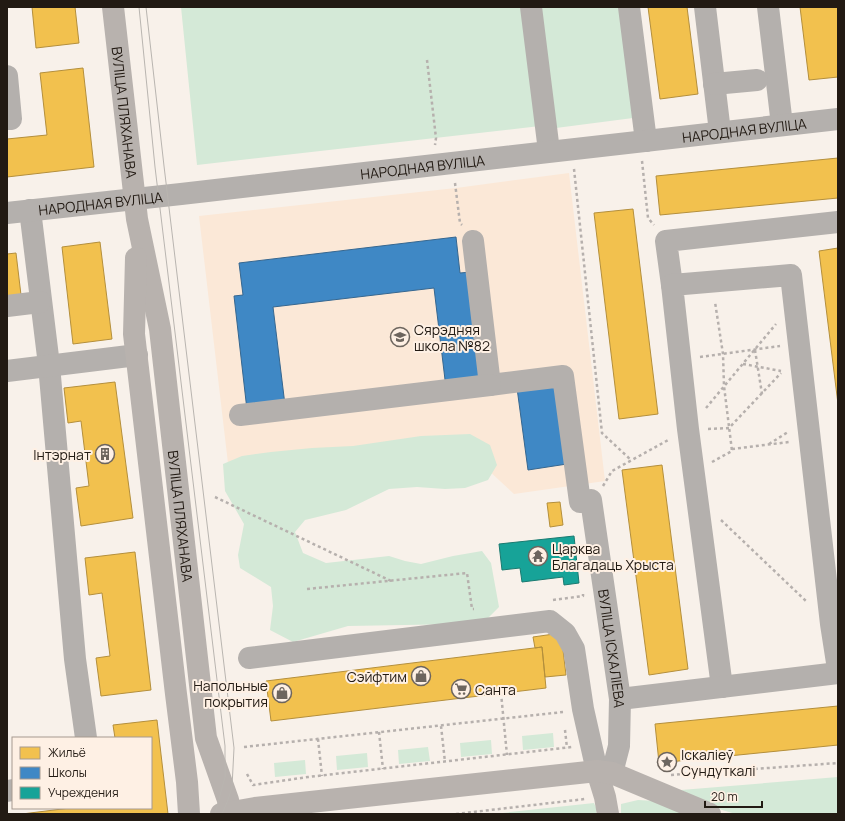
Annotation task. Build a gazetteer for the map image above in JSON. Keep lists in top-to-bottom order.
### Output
{
  "streets": {
    "main road": ["ВУЛІЦА ПЛЯХАНАВА"],
    "street": ["НАРОДНАЯ ВУЛІЦА", "ВУЛІЦА ІСКАЛІЕВА"]
  },
  "crossings": [
    ["ВУЛІЦА ПЛЯХАНАВА", "НАРОДНАЯ ВУЛІЦА"]
  ],
  "places": {
    "school or university": ["Сярэдняя школа №82"],
    "building": ["Інтэрнат"],
    "temple": ["Царква Благадаць Хрыста"],
    "shop": ["Сэйфтим", "Напольные покрытия"],
    "supermarket": ["Санта"],
    "place": ["Іскаліеў Сундуткалі"]
  },
  "legend": ["Жильё", "Школы", "Учреждения"],
  "scale_bar": "20 m"
}
